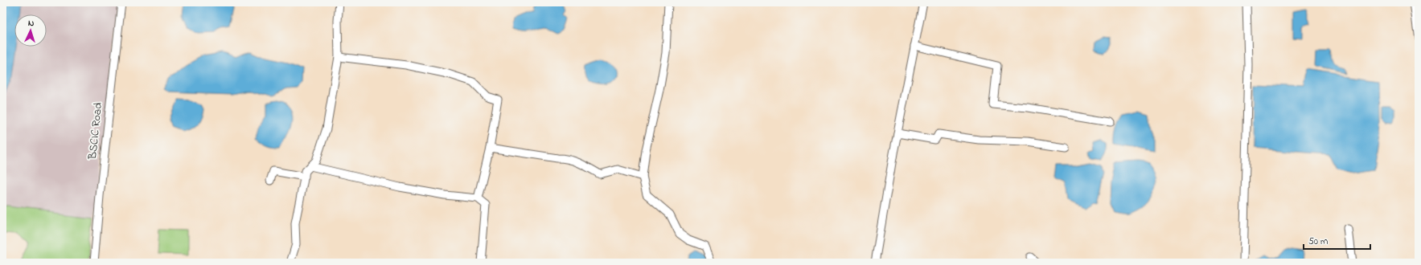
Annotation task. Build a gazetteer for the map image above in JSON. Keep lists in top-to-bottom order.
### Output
{
  "streets": {
    "street": ["BSCIC Road"]
  },
  "scale_bar": "50 m",
  "north": "top"
}
